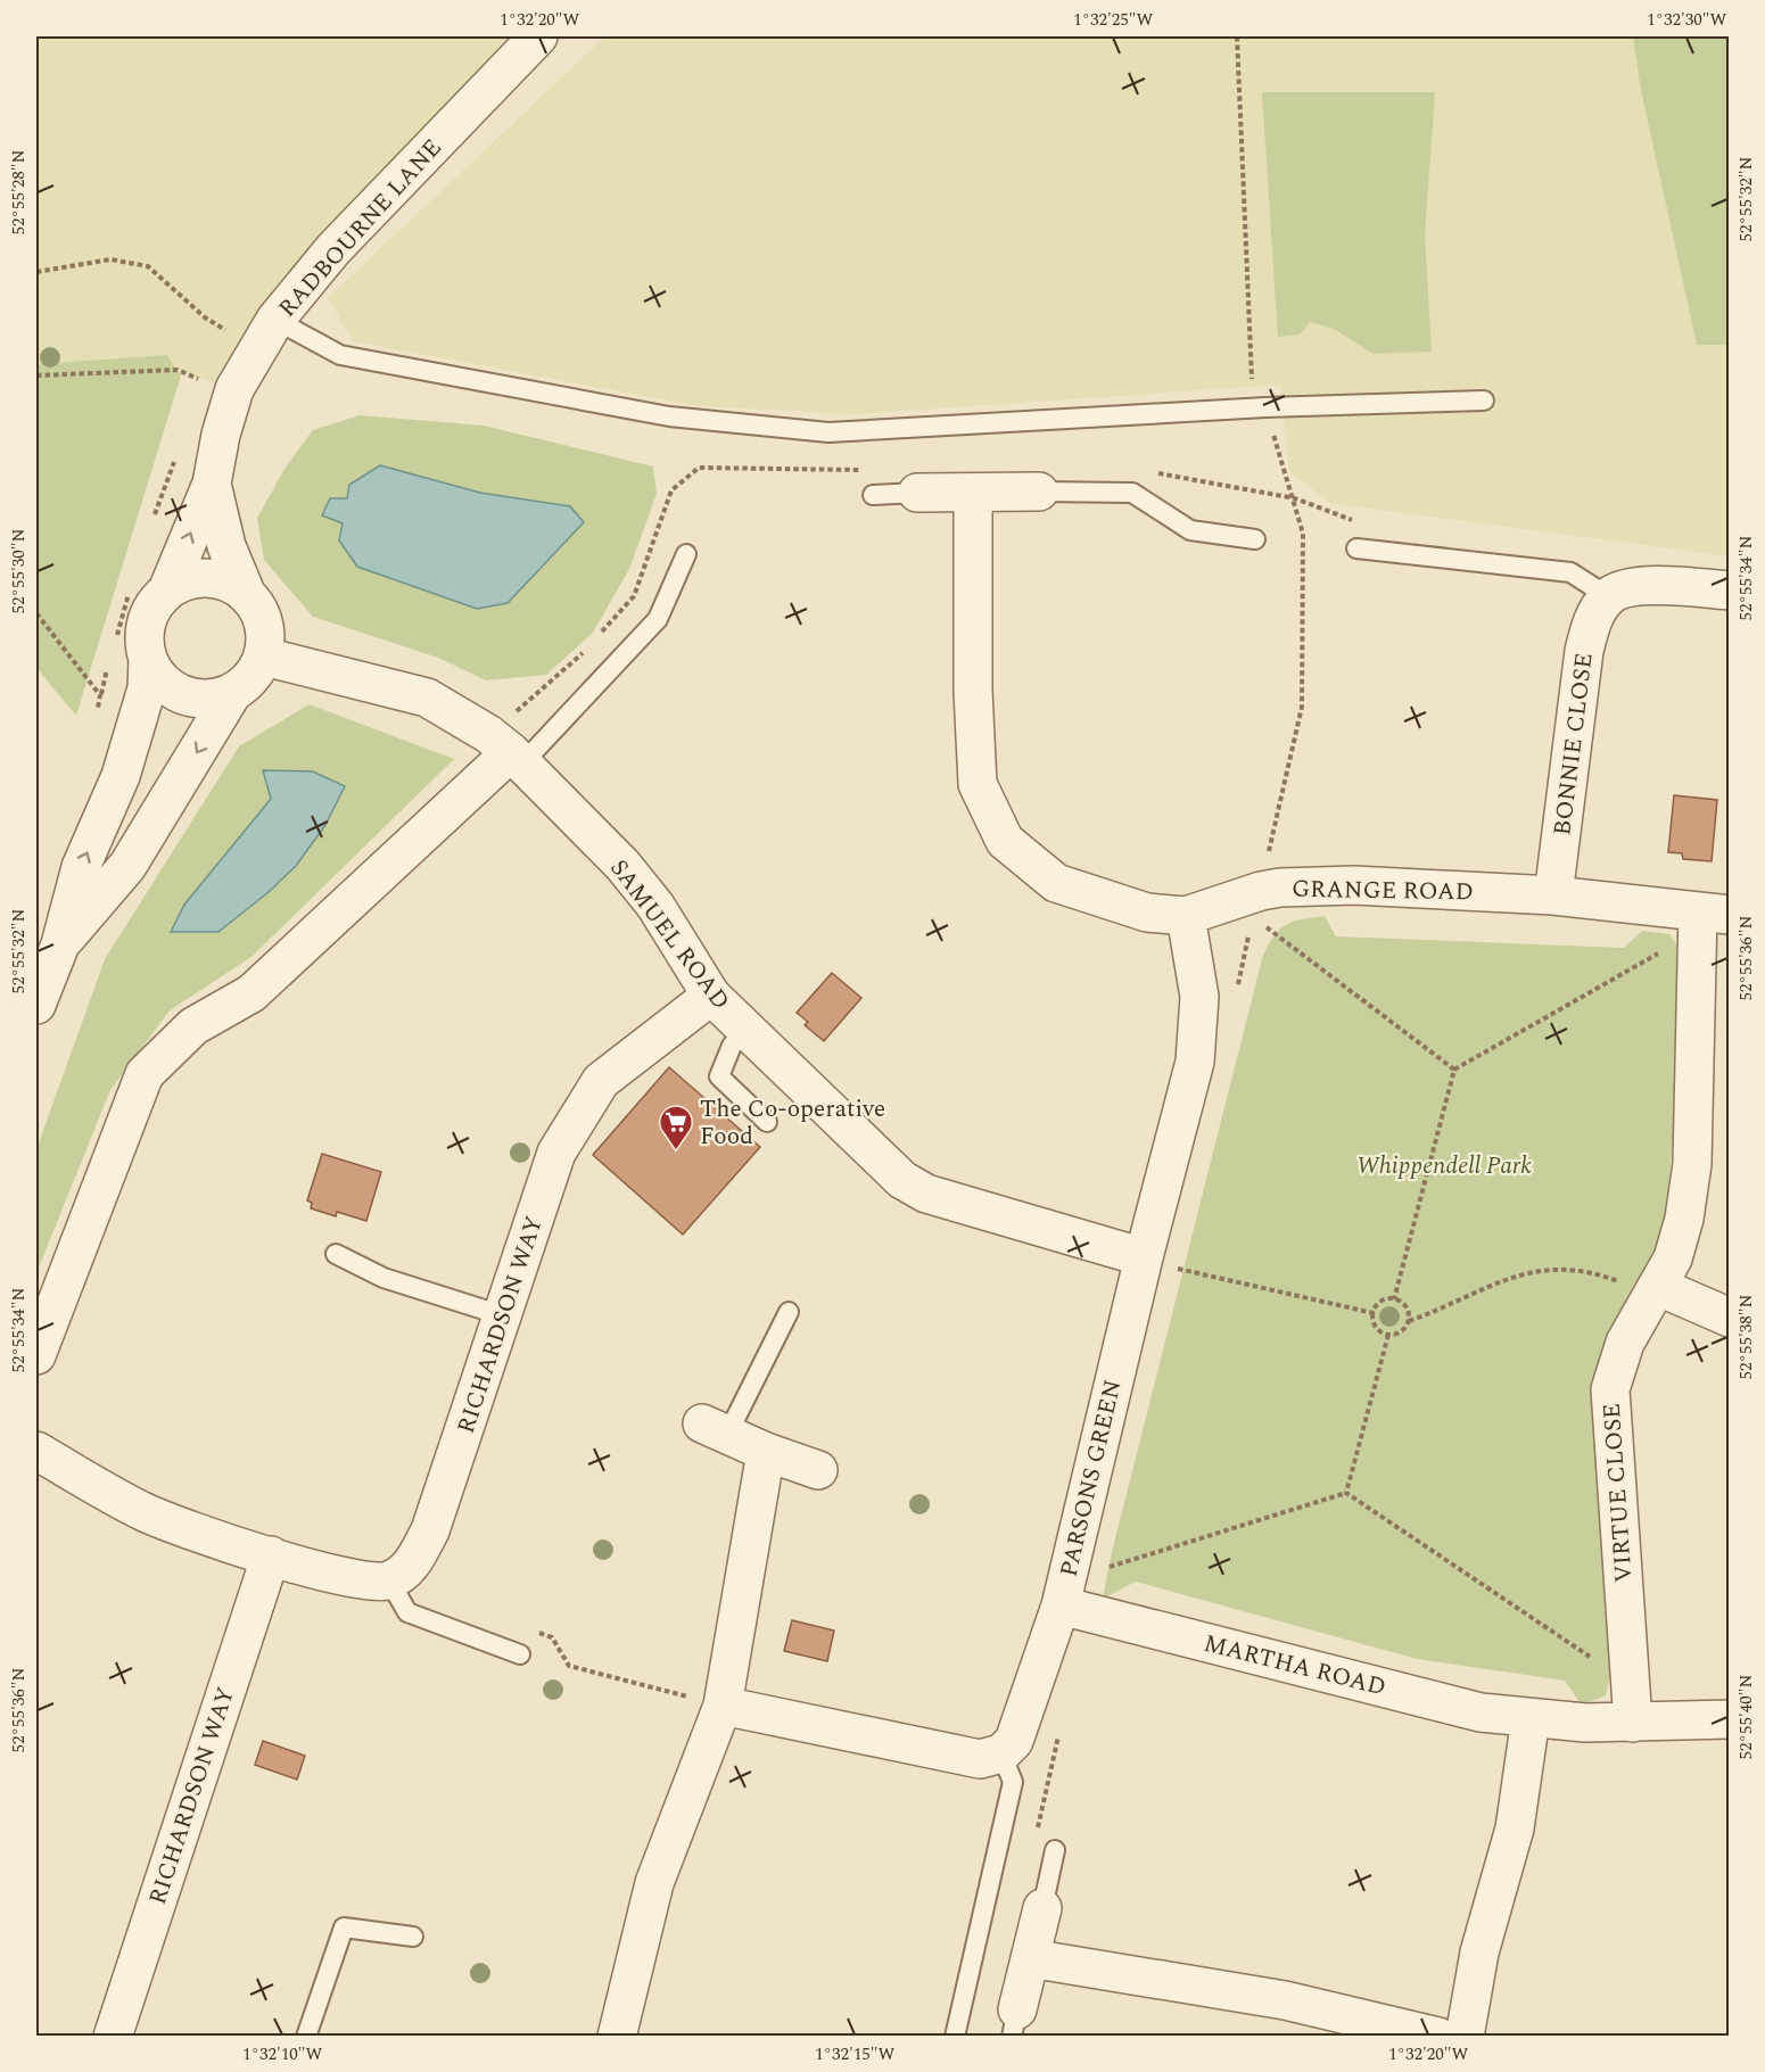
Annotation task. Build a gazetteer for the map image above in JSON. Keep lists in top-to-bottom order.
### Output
{
  "streets": {
    "street": [
      "RADBOURNE LANE",
      "BONNIE CLOSE",
      "GRANGE ROAD",
      "SAMUEL ROAD",
      "RICHARDSON WAY",
      "PARSONS GREEN",
      "VIRTUE CLOSE",
      "MARTHA ROAD"
    ]
  },
  "crossings": [
    ["RADBOURNE LANE", "SAMUEL ROAD"],
    ["BONNIE CLOSE", "GRANGE ROAD"],
    ["GRANGE ROAD", "PARSONS GREEN"],
    ["GRANGE ROAD", "VIRTUE CLOSE"],
    ["SAMUEL ROAD", "RICHARDSON WAY"],
    ["SAMUEL ROAD", "PARSONS GREEN"],
    ["PARSONS GREEN", "MARTHA ROAD"],
    ["VIRTUE CLOSE", "MARTHA ROAD"]
  ],
  "parks": ["Whippendell Park"],
  "places": {
    "supermarket": ["The Co-operative Food"]
  },
  "coordinates": [
    "1°32'20\"W",
    "1°32'25\"W",
    "1°32'30\"W",
    "52°55'28\"N",
    "52°55'32\"N",
    "52°55'30\"N",
    "52°55'34\"N",
    "52°55'36\"N",
    "52°55'38\"N",
    "52°55'40\"N",
    "1°32'10\"W",
    "1°32'15\"W"
  ]
}
